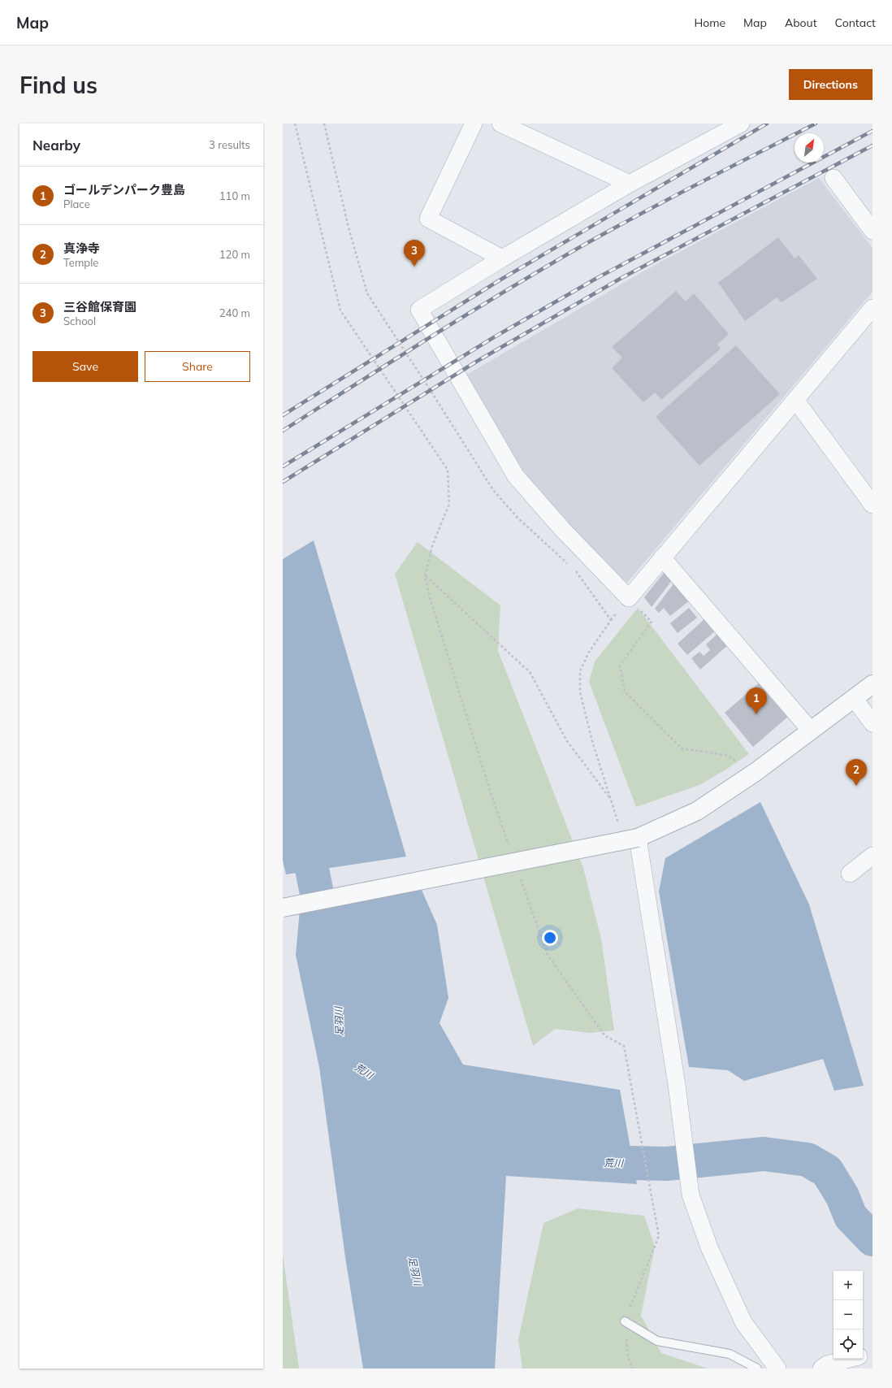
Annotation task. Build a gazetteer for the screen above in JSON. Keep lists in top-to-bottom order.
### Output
{
  "water": ["足羽川", "荒川"],
  "north": "top right",
  "page": {
    "header": "Map",
    "nav": [
      "Home",
      "Map",
      "About",
      "Contact"
    ],
    "buttons": [
      "Directions",
      ["Save", "Share"]
    ],
    "title": "Find us",
    "heading": ["Nearby", "3 results"],
    "list": [
      {
        "mark": "1",
        "name": "ゴールデンパーク豊島",
        "note": "Place",
        "value": "110 m"
      },
      {
        "mark": "2",
        "name": "真浄寺",
        "note": "Temple",
        "value": "120 m"
      },
      {
        "mark": "3",
        "name": "三谷館保育園",
        "note": "School",
        "value": "240 m"
      }
    ],
    "pins": ["3", "1", "2"],
    "map_buttons": ["+", "−"]
  }
}
